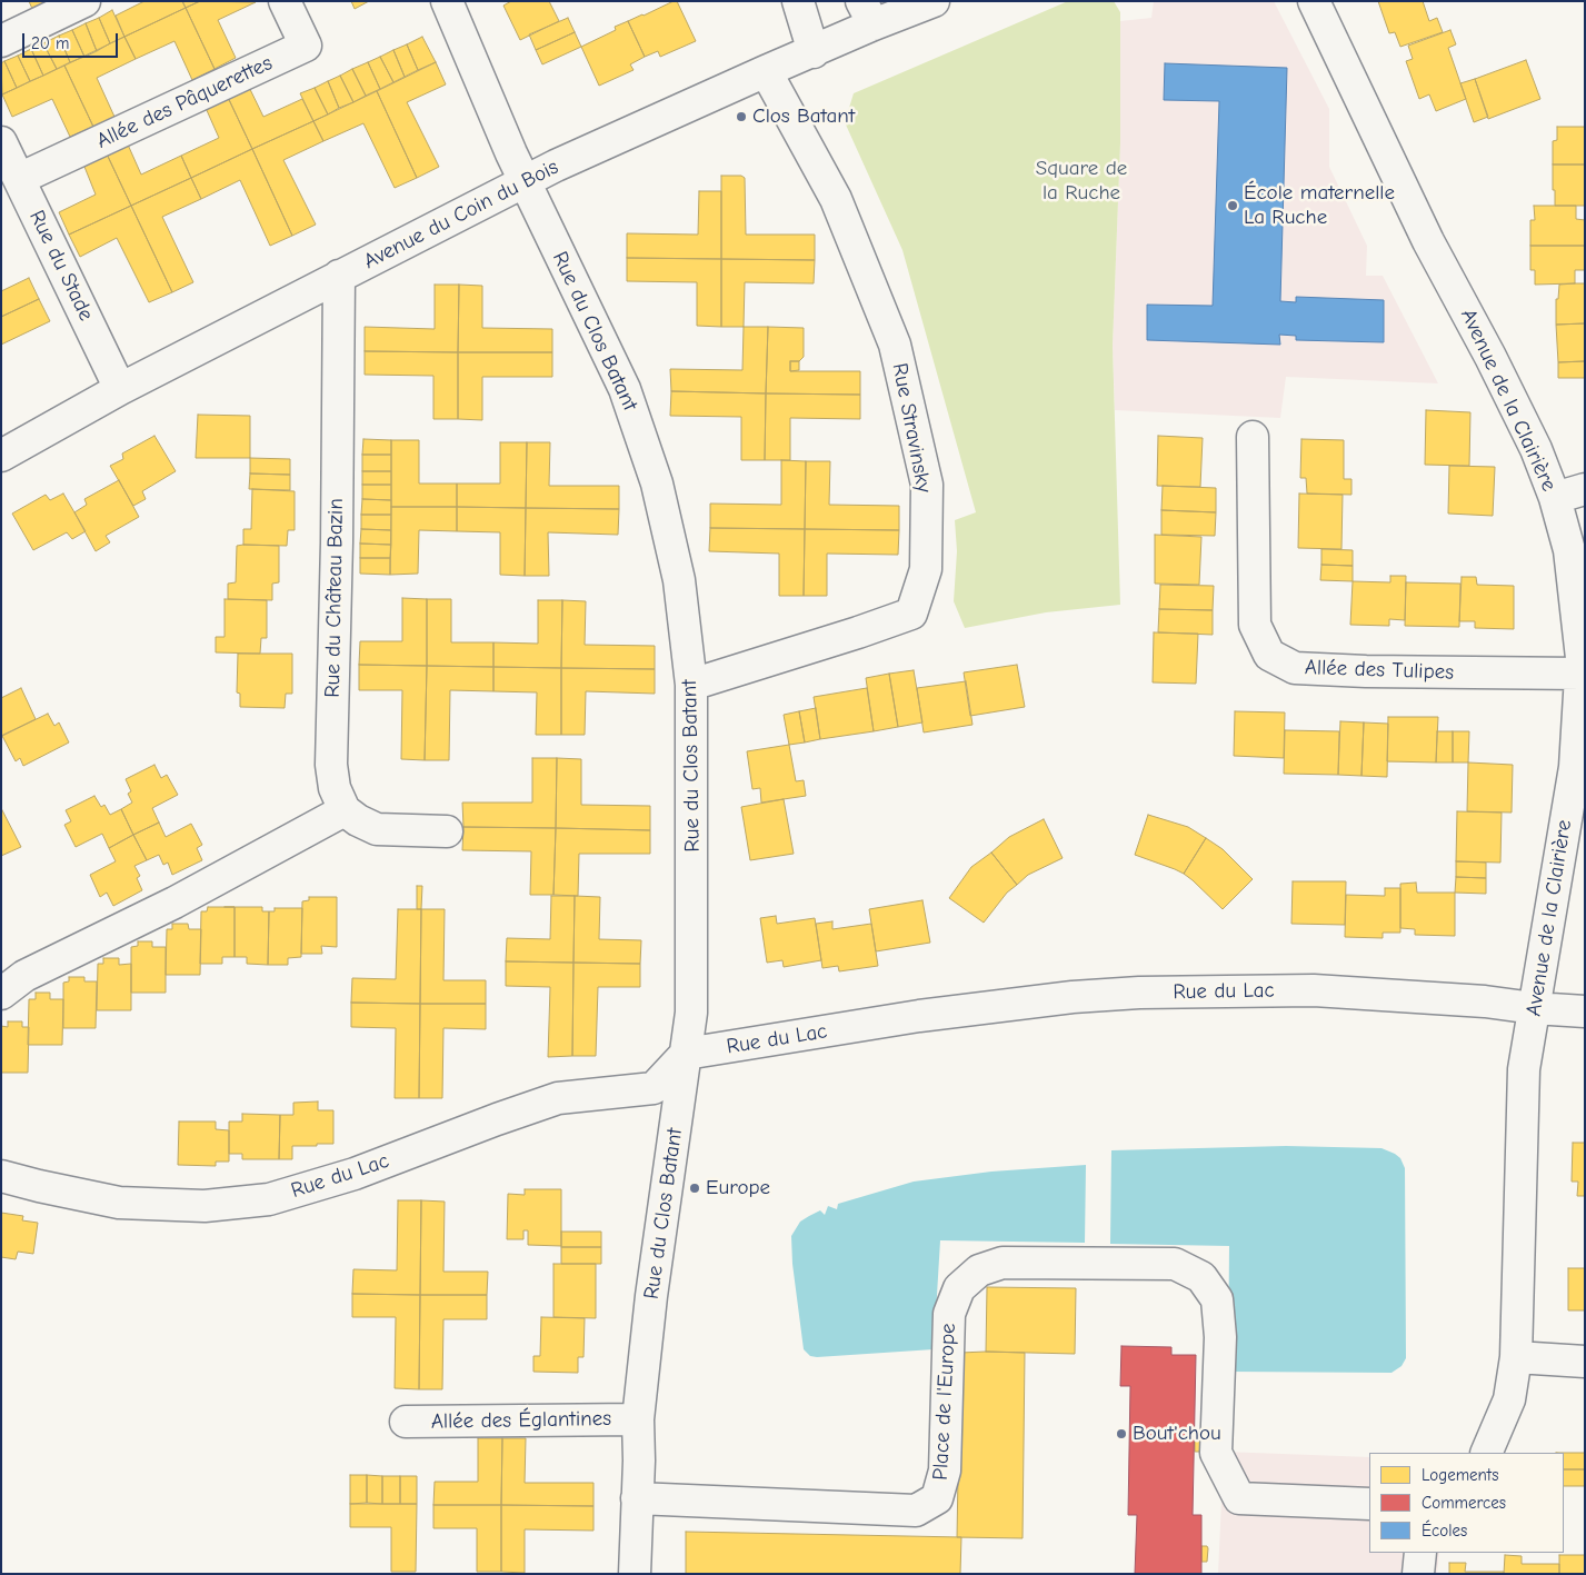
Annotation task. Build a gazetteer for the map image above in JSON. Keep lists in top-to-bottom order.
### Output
{
  "streets": {
    "street": [
      "Allée des Pâquerettes",
      "Avenue du Coin du Bois",
      "Rue du Stade",
      "Rue du Clos Batant",
      "Avenue de la Clairière",
      "Rue Stravinsky",
      "Rue du Château Bazin",
      "Allée des Tulipes",
      "Rue du Lac",
      "Place de l'Europe",
      "Allée des Églantines"
    ]
  },
  "crossings": [
    ["Allée des Pâquerettes", "Rue du Stade"],
    ["Avenue du Coin du Bois", "Rue du Stade"],
    ["Avenue du Coin du Bois", "Rue du Clos Batant"],
    ["Avenue du Coin du Bois", "Rue Stravinsky"],
    ["Avenue du Coin du Bois", "Rue du Château Bazin"],
    ["Rue du Clos Batant", "Rue Stravinsky"],
    ["Rue du Clos Batant", "Rue du Lac"],
    ["Rue du Clos Batant", "Place de l'Europe"],
    ["Rue du Clos Batant", "Allée des Églantines"],
    ["Avenue de la Clairière", "Allée des Tulipes"],
    ["Avenue de la Clairière", "Rue du Lac"]
  ],
  "parks": ["Square de la Ruche"],
  "places": [
    "Clos Batant",
    "École maternelle La Ruche",
    "Europe",
    "Bout'chou"
  ],
  "legend": ["Logements", "Commerces", "Écoles"],
  "scale_bar": "20 m"
}
